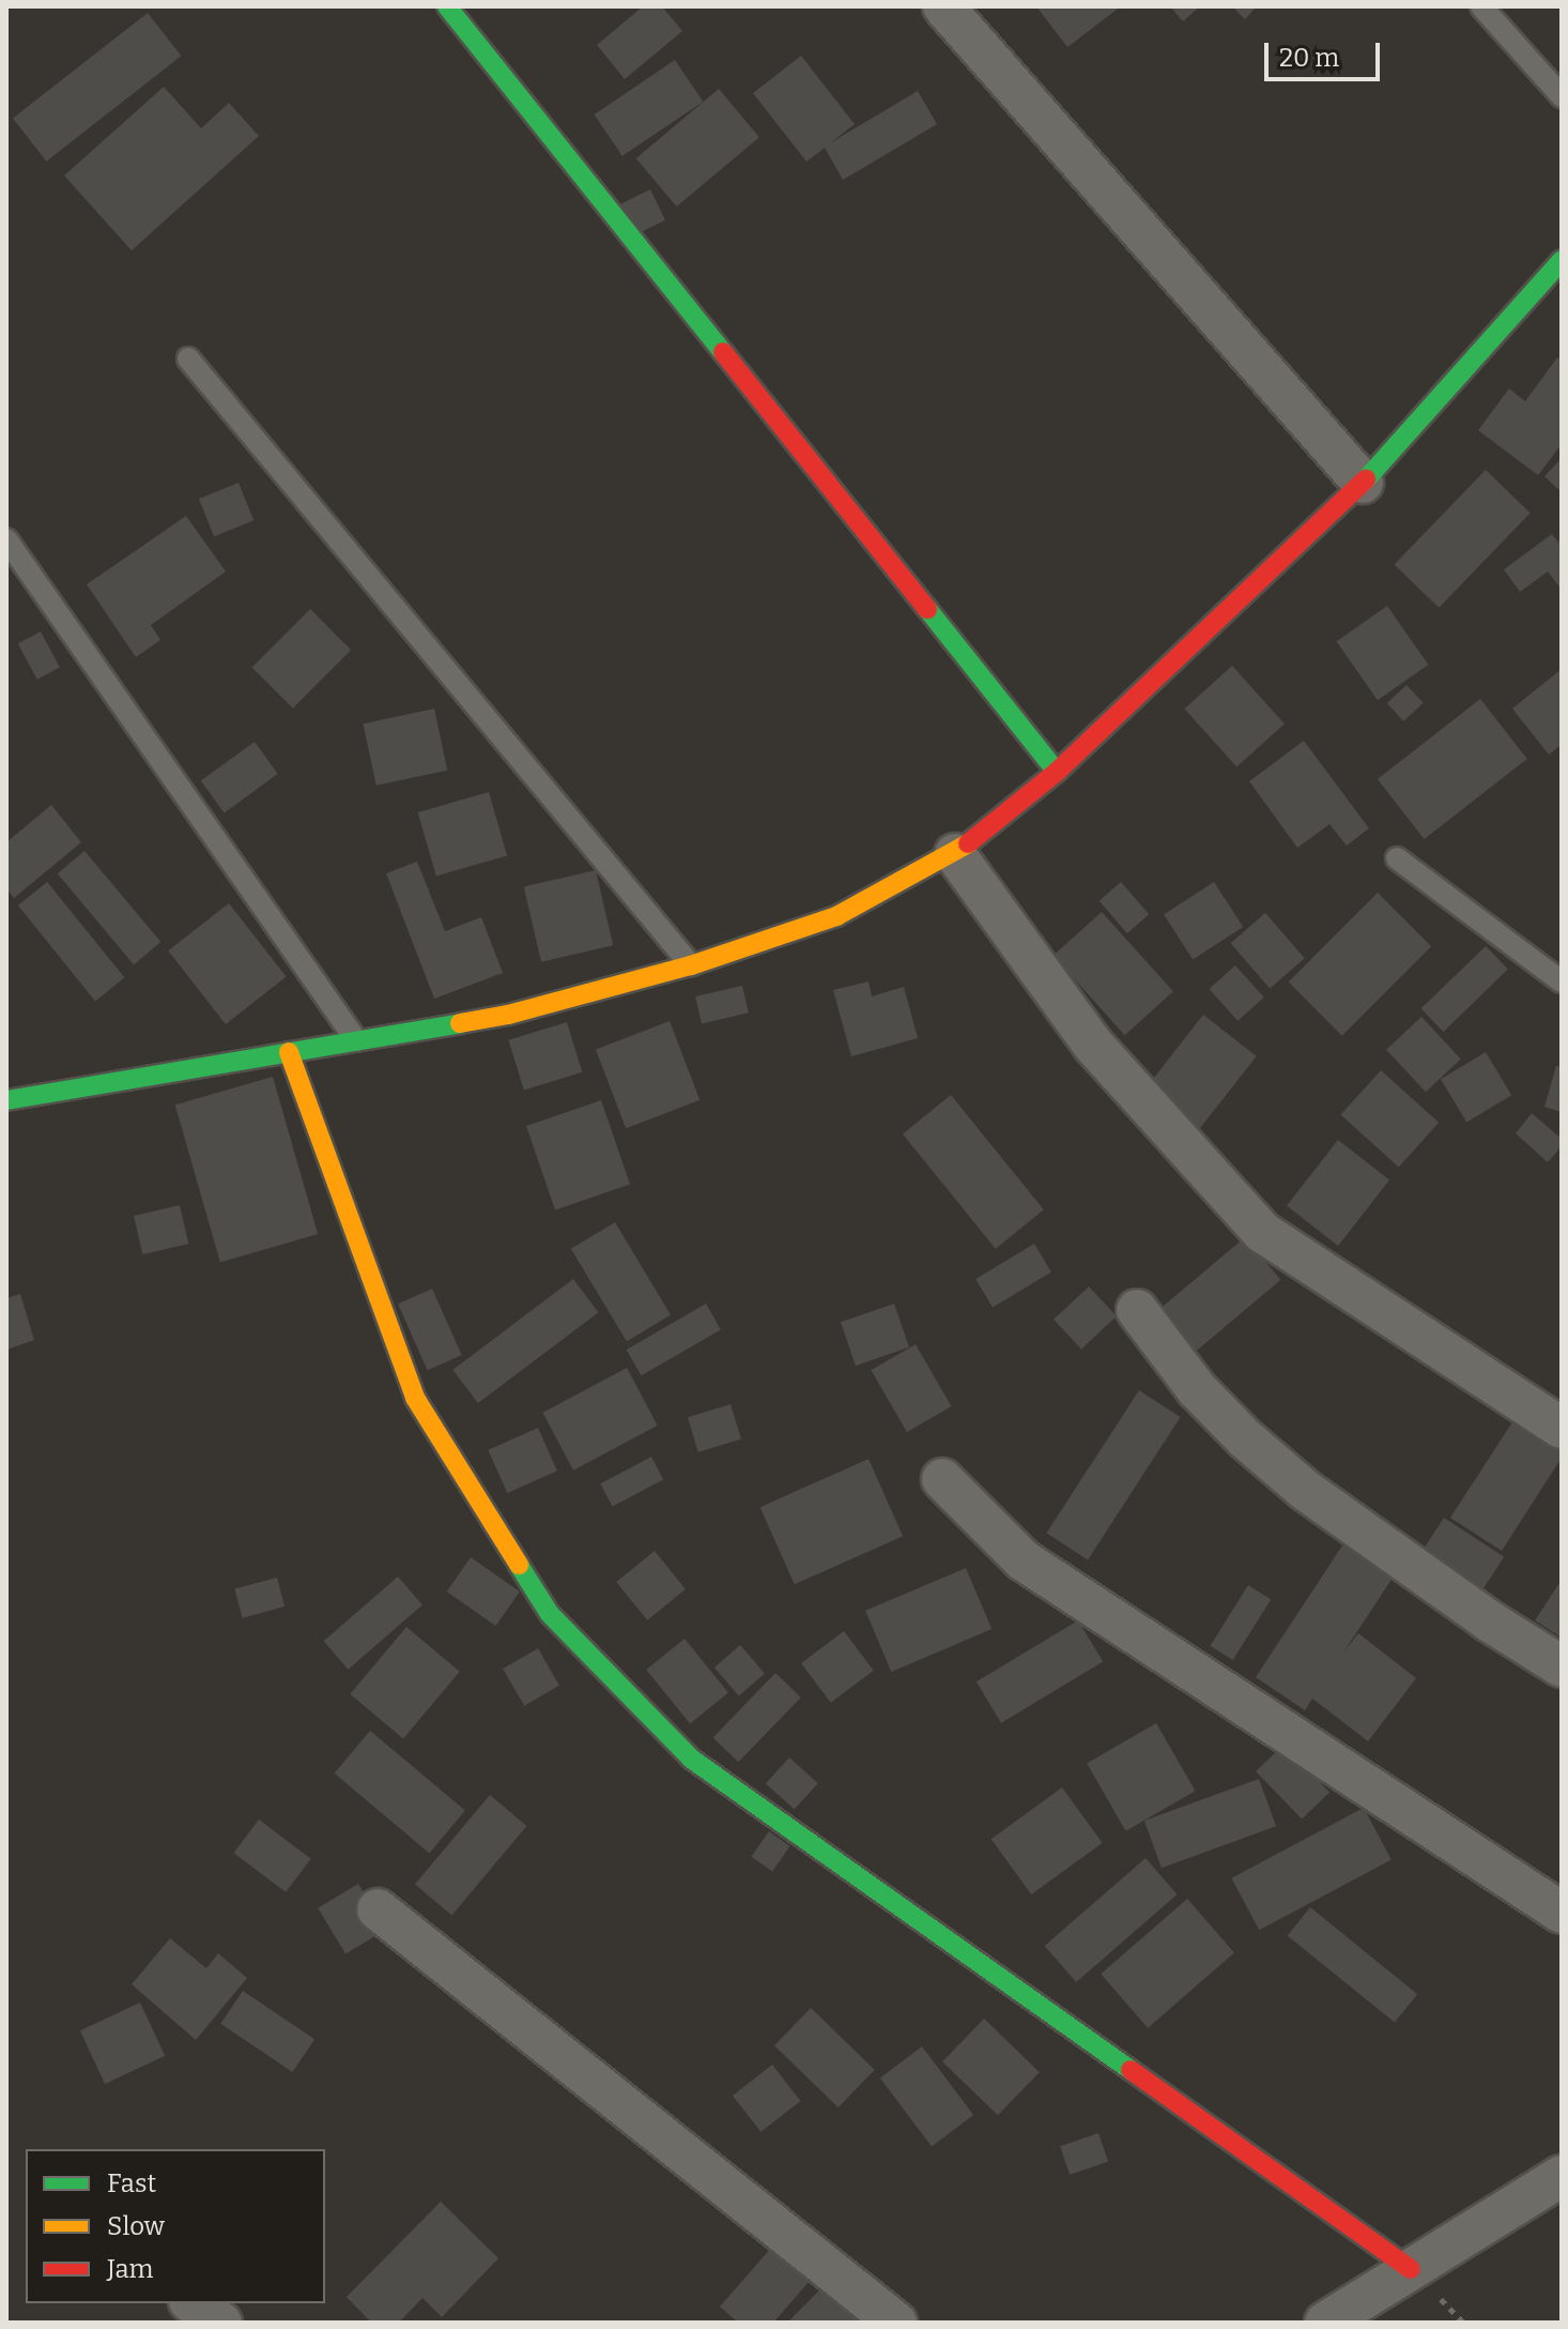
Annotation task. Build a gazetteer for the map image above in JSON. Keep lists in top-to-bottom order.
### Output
{
  "legend": ["Fast", "Slow", "Jam"],
  "scale_bar": "20 m"
}
